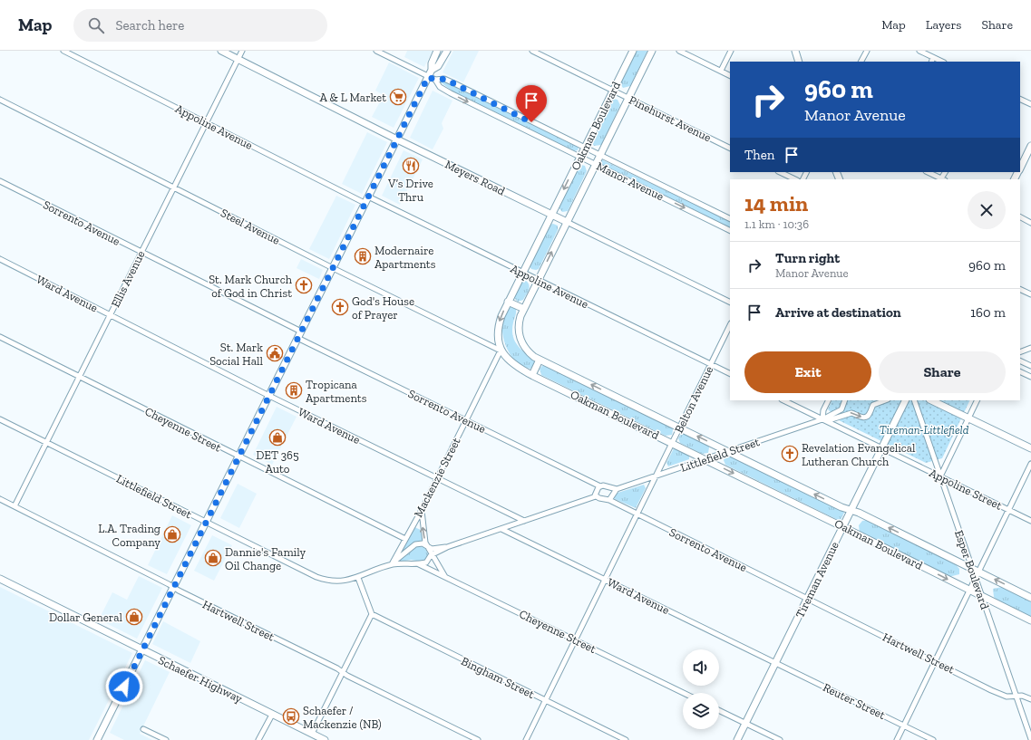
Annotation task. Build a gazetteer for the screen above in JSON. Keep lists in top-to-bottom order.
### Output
{
  "streets": {
    "street": [
      "Pinehurst Avenue",
      "Oakman Boulevard",
      "Appoline Avenue",
      "Meyers Road",
      "Manor Avenue",
      "Sorrento Avenue",
      "Steel Avenue",
      "Ellis Avenue",
      "Ward Avenue",
      "Belton Avenue",
      "Cheyenne Street",
      "Littlefield Street",
      "Mackenzie Street",
      "Appoline Street",
      "Esper Boulevard",
      "Tireman Avenue",
      "Hartwell Street",
      "Bingham Street",
      "Schaefer Highway",
      "Reuter Street"
    ]
  },
  "crossings": [
    ["Pinehurst Avenue", "Oakman Boulevard"],
    ["Oakman Boulevard", "Appoline Avenue"],
    ["Oakman Boulevard", "Meyers Road"],
    ["Oakman Boulevard", "Manor Avenue"],
    ["Oakman Boulevard", "Steel Avenue"],
    ["Oakman Boulevard", "Belton Avenue"],
    ["Oakman Boulevard", "Littlefield Street"],
    ["Oakman Boulevard", "Mackenzie Street"],
    ["Oakman Boulevard", "Esper Boulevard"],
    ["Oakman Boulevard", "Tireman Avenue"],
    ["Appoline Avenue", "Ellis Avenue"],
    ["Appoline Avenue", "Belton Avenue"],
    ["Meyers Road", "Ellis Avenue"],
    ["Sorrento Avenue", "Ellis Avenue"],
    ["Sorrento Avenue", "Belton Avenue"],
    ["Sorrento Avenue", "Littlefield Street"],
    ["Sorrento Avenue", "Mackenzie Street"],
    ["Sorrento Avenue", "Tireman Avenue"],
    ["Sorrento Avenue", "Hartwell Street"],
    ["Steel Avenue", "Ellis Avenue"],
    ["Steel Avenue", "Mackenzie Street"],
    ["Ellis Avenue", "Ward Avenue"],
    ["Ellis Avenue", "Cheyenne Street"],
    ["Ellis Avenue", "Littlefield Street"],
    ["Ellis Avenue", "Hartwell Street"],
    ["Ward Avenue", "Littlefield Street"],
    ["Ward Avenue", "Mackenzie Street"],
    ["Ward Avenue", "Tireman Avenue"],
    ["Ward Avenue", "Reuter Street"],
    ["Belton Avenue", "Littlefield Street"],
    ["Cheyenne Street", "Littlefield Street"],
    ["Cheyenne Street", "Mackenzie Street"],
    ["Littlefield Street", "Mackenzie Street"],
    ["Appoline Street", "Esper Boulevard"],
    ["Appoline Street", "Tireman Avenue"],
    ["Esper Boulevard", "Hartwell Street"],
    ["Tireman Avenue", "Hartwell Street"],
    ["Tireman Avenue", "Reuter Street"]
  ],
  "parks": ["Tireman-Littlefield"],
  "places": {
    "supermarket": ["A & L Market"],
    "restaurant": ["V’s Drive Thru"],
    "building": ["Modernaire Apartments", "Tropicana Apartments"],
    "church": ["St. Mark Church of God in Christ", "God's House of Prayer", "Revelation Evangelical Lutheran Church"],
    "public building": ["St. Mark Social Hall"],
    "shop": [
      "DET 365 Auto",
      "L.A. Trading Company",
      "Dannie's Family Oil Change",
      "Dollar General"
    ],
    "bus stop": ["Schaefer / Mackenzie (NB)"]
  },
  "page": {
    "header": "Map",
    "search": "Search here",
    "nav": ["Map", "Layers", "Share"],
    "turn": ["960 m", "Manor Avenue"],
    "then": "Then",
    "heading": ["14 min", "1.1 km · 10:36"],
    "list": [
      {
        "name": "Turn right",
        "note": "Manor Avenue",
        "value": "960 m"
      },
      {
        "name": "Arrive at destination",
        "value": "160 m"
      }
    ],
    "buttons": ["Exit", "Share"]
  }
}
